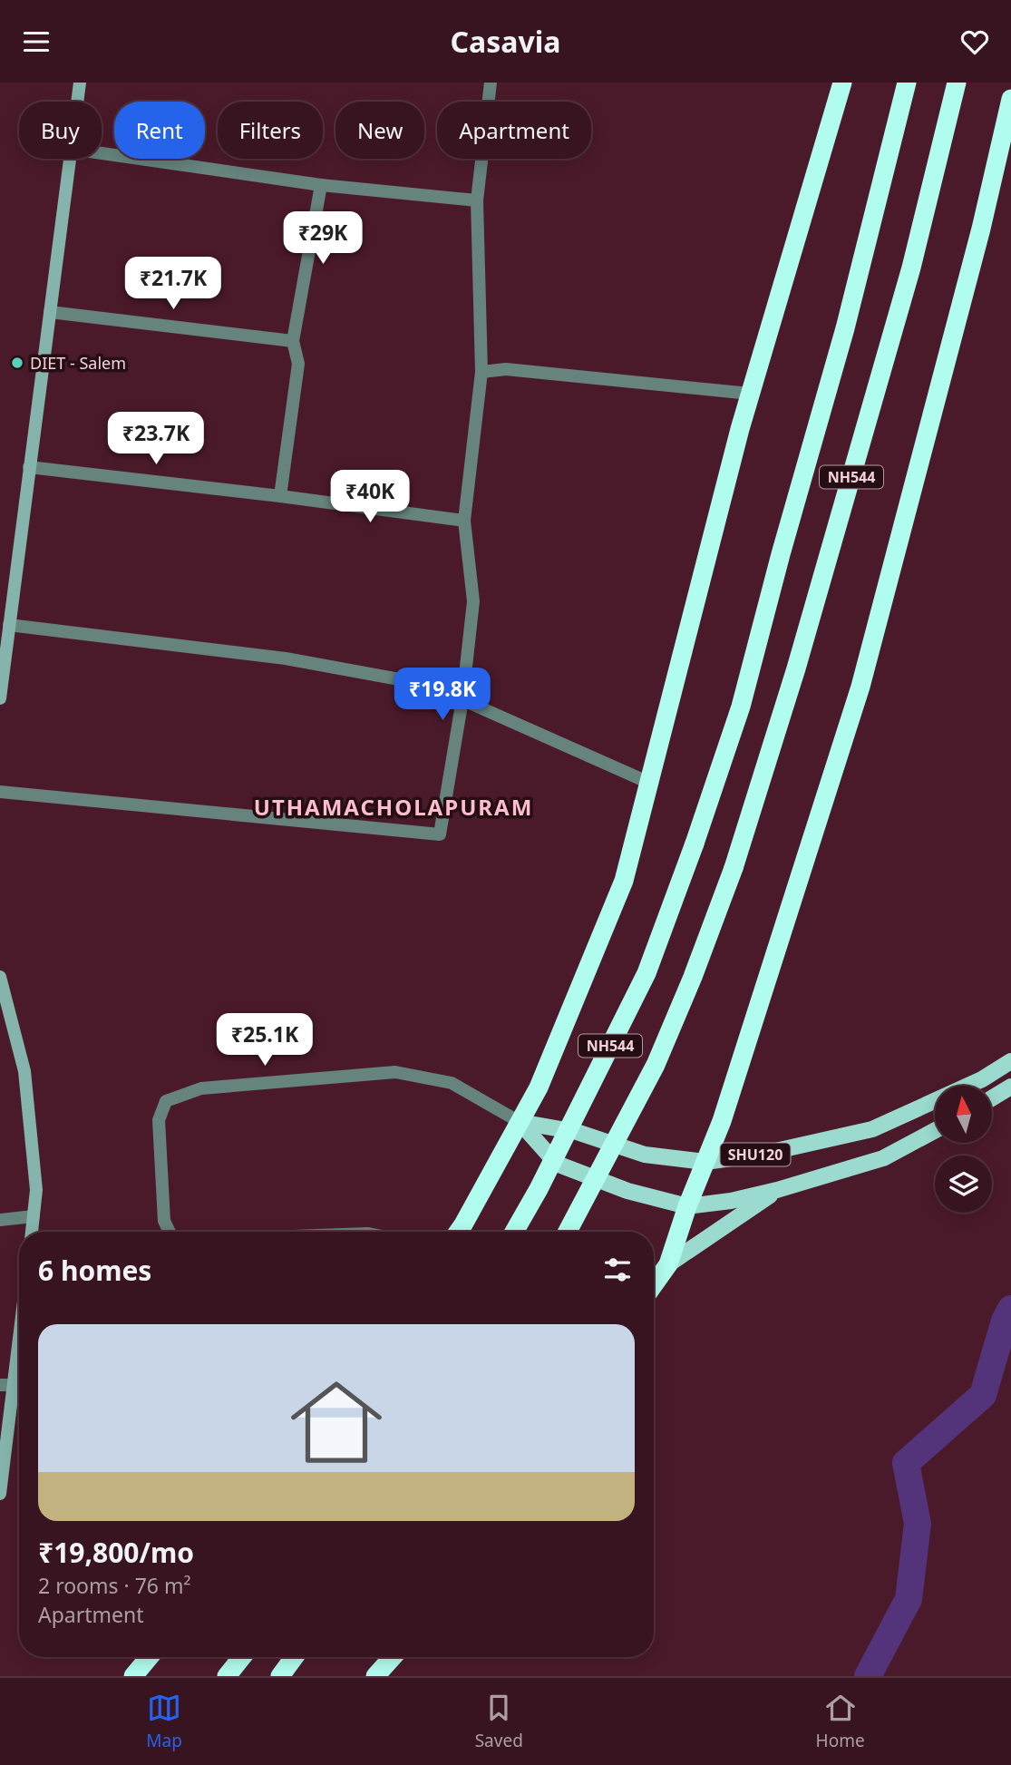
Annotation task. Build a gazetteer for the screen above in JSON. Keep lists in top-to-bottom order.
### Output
{
  "streets": {
    "highway": ["NH544"],
    "main road": ["SHU120"]
  },
  "districts": ["UTHAMACHOLAPURAM"],
  "places": ["DIET - Salem"],
  "north": "top",
  "page": {
    "header": "Casavia",
    "chip": [
      "Buy",
      "Rent",
      "Filters",
      "New",
      "Apartment"
    ],
    "price": [
      "₹29K",
      "₹21.7K",
      "₹23.7K",
      "₹40K",
      "₹19.8K",
      "₹25.1K"
    ],
    "heading": "6 homes",
    "list": [
      {
        "name": "₹19,800/mo",
        "note": "2 rooms · 76 m² · Apartment"
      }
    ],
    "tabs": ["Map", "Saved", "Home"]
  }
}
